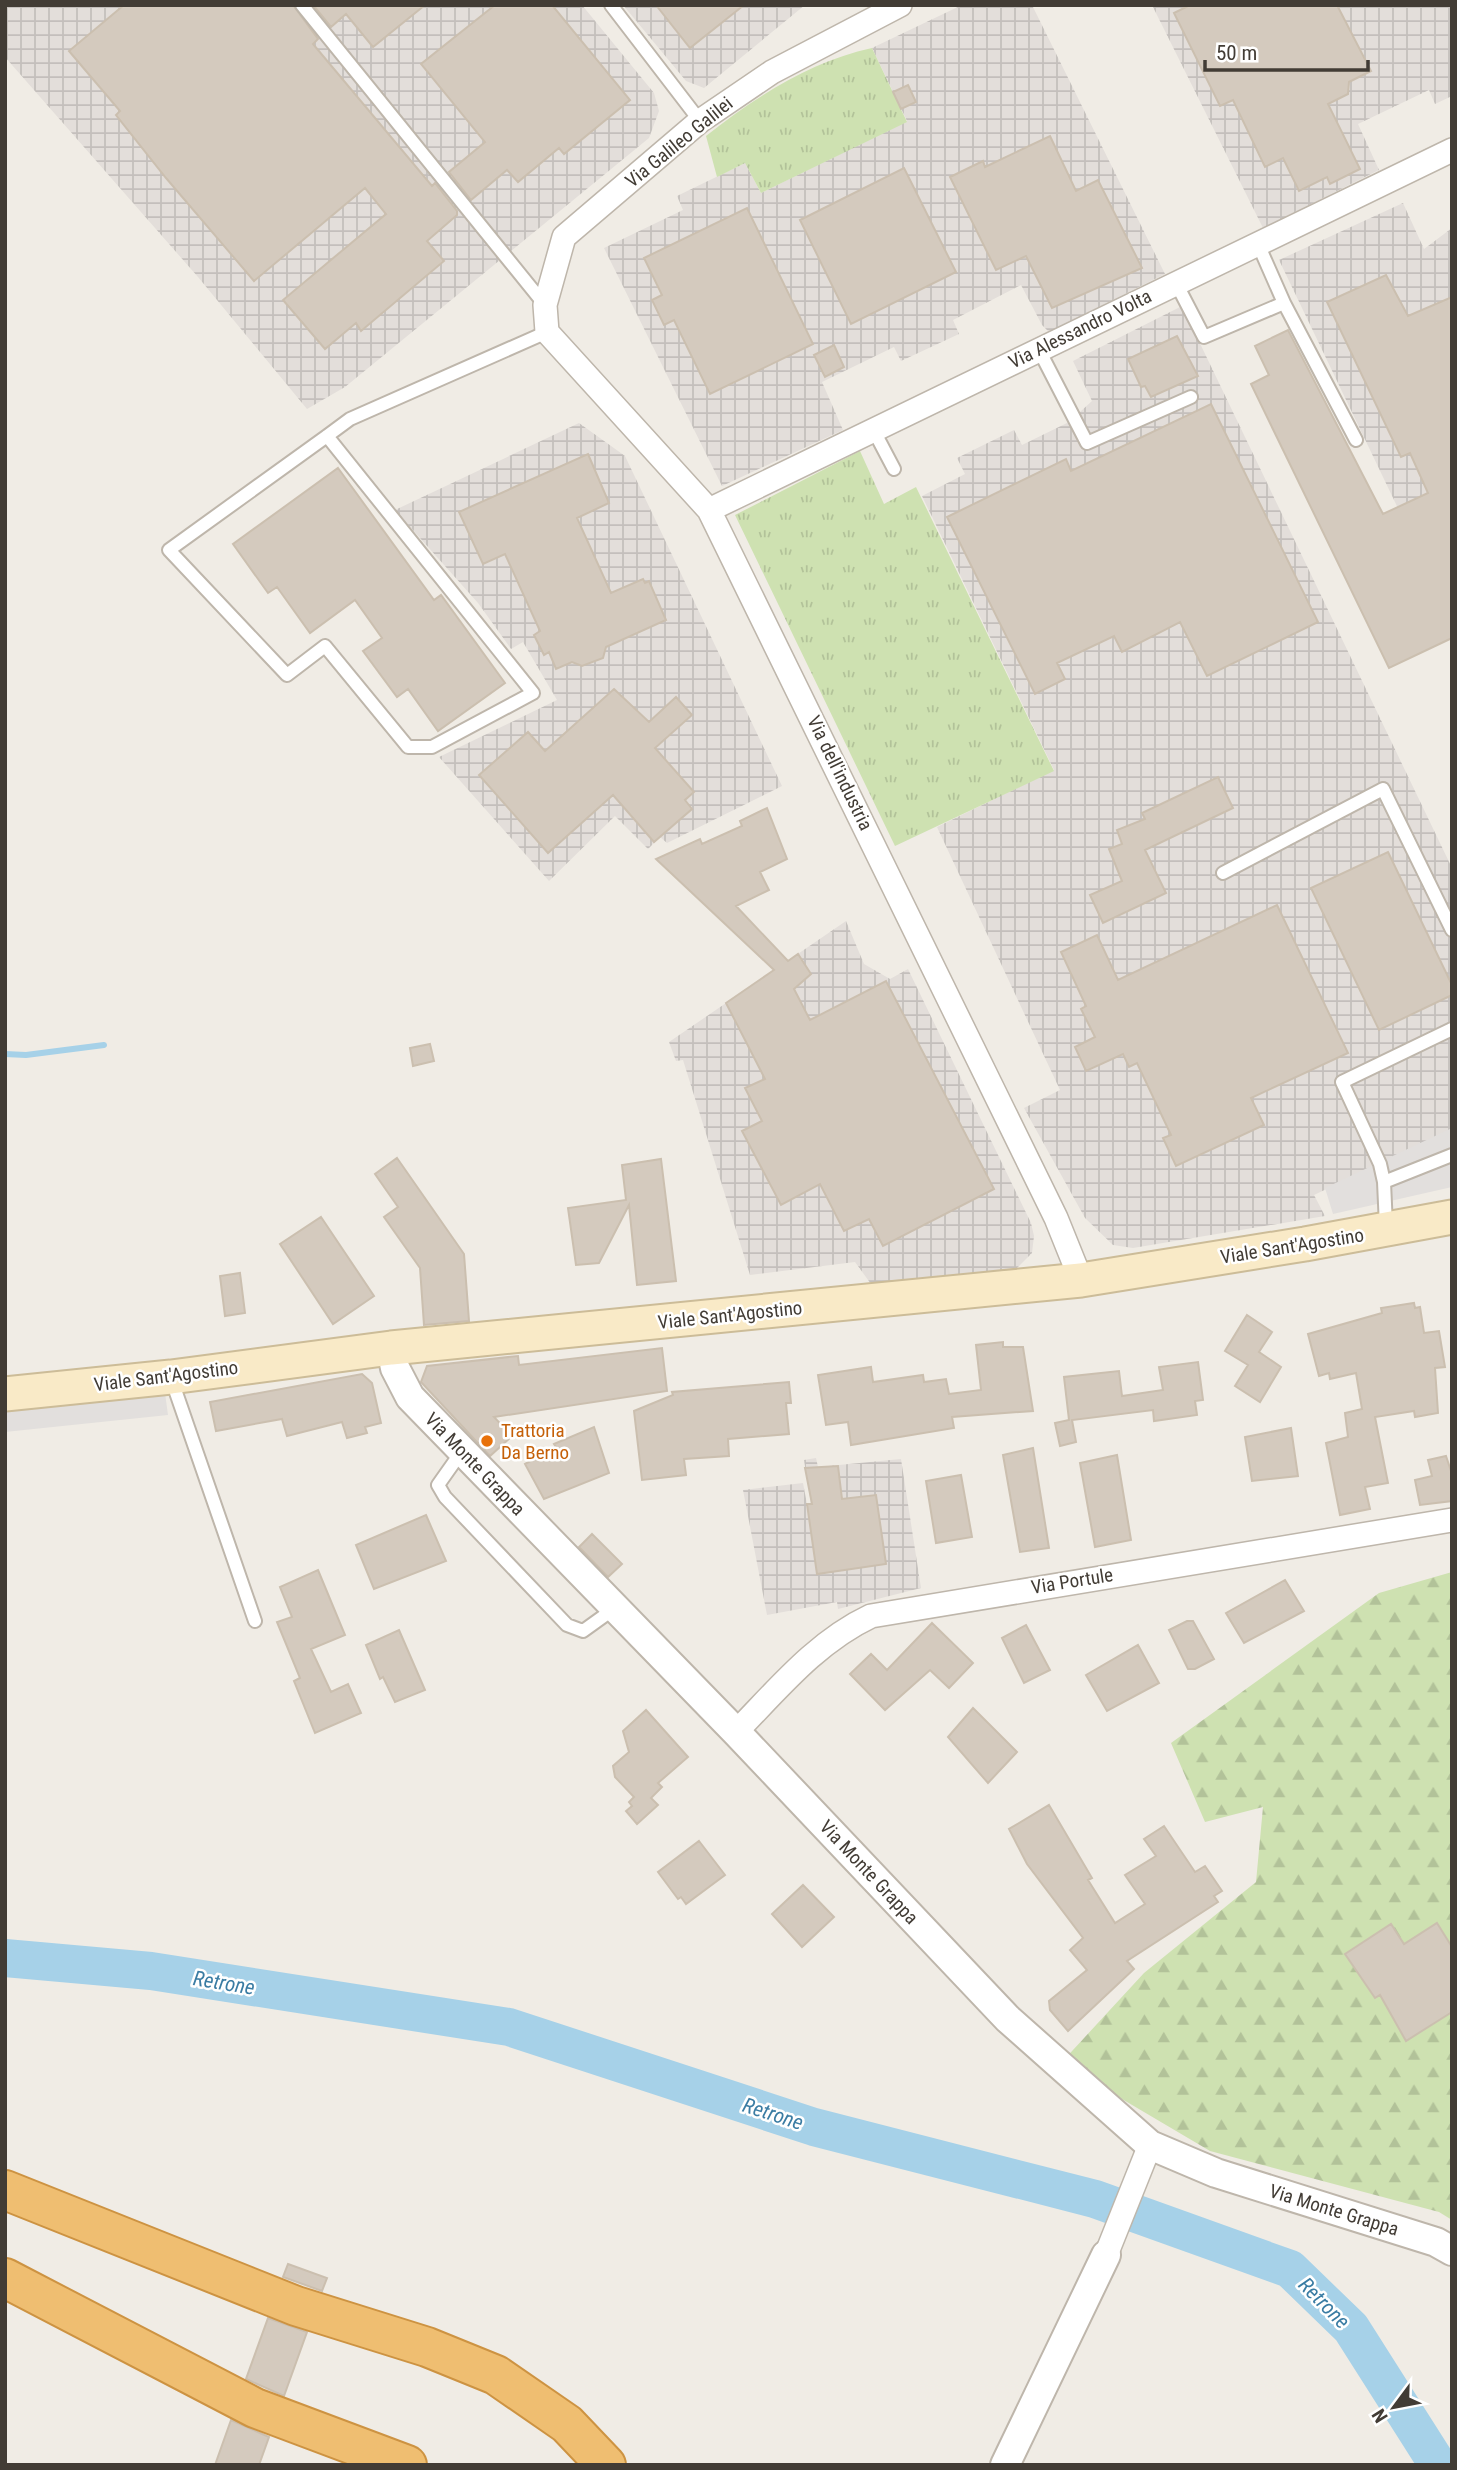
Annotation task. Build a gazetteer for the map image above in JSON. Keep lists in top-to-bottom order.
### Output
{
  "streets": {
    "main road": ["Viale Sant'Agostino"],
    "street": [
      "Via Galileo Galilei",
      "Via Alessandro Volta",
      "Via dell'industria",
      "Via Monte Grappa",
      "Via Portule"
    ]
  },
  "crossings": [
    ["Via Alessandro Volta", "Via dell'industria"],
    ["Via dell'industria", "Viale Sant'Agostino"],
    ["Viale Sant'Agostino", "Via Monte Grappa"],
    ["Via Monte Grappa", "Via Portule"]
  ],
  "water": ["Retrone"],
  "places": ["Trattoria Da Berno"],
  "scale_bar": "50 m",
  "north": "bottom left"
}
